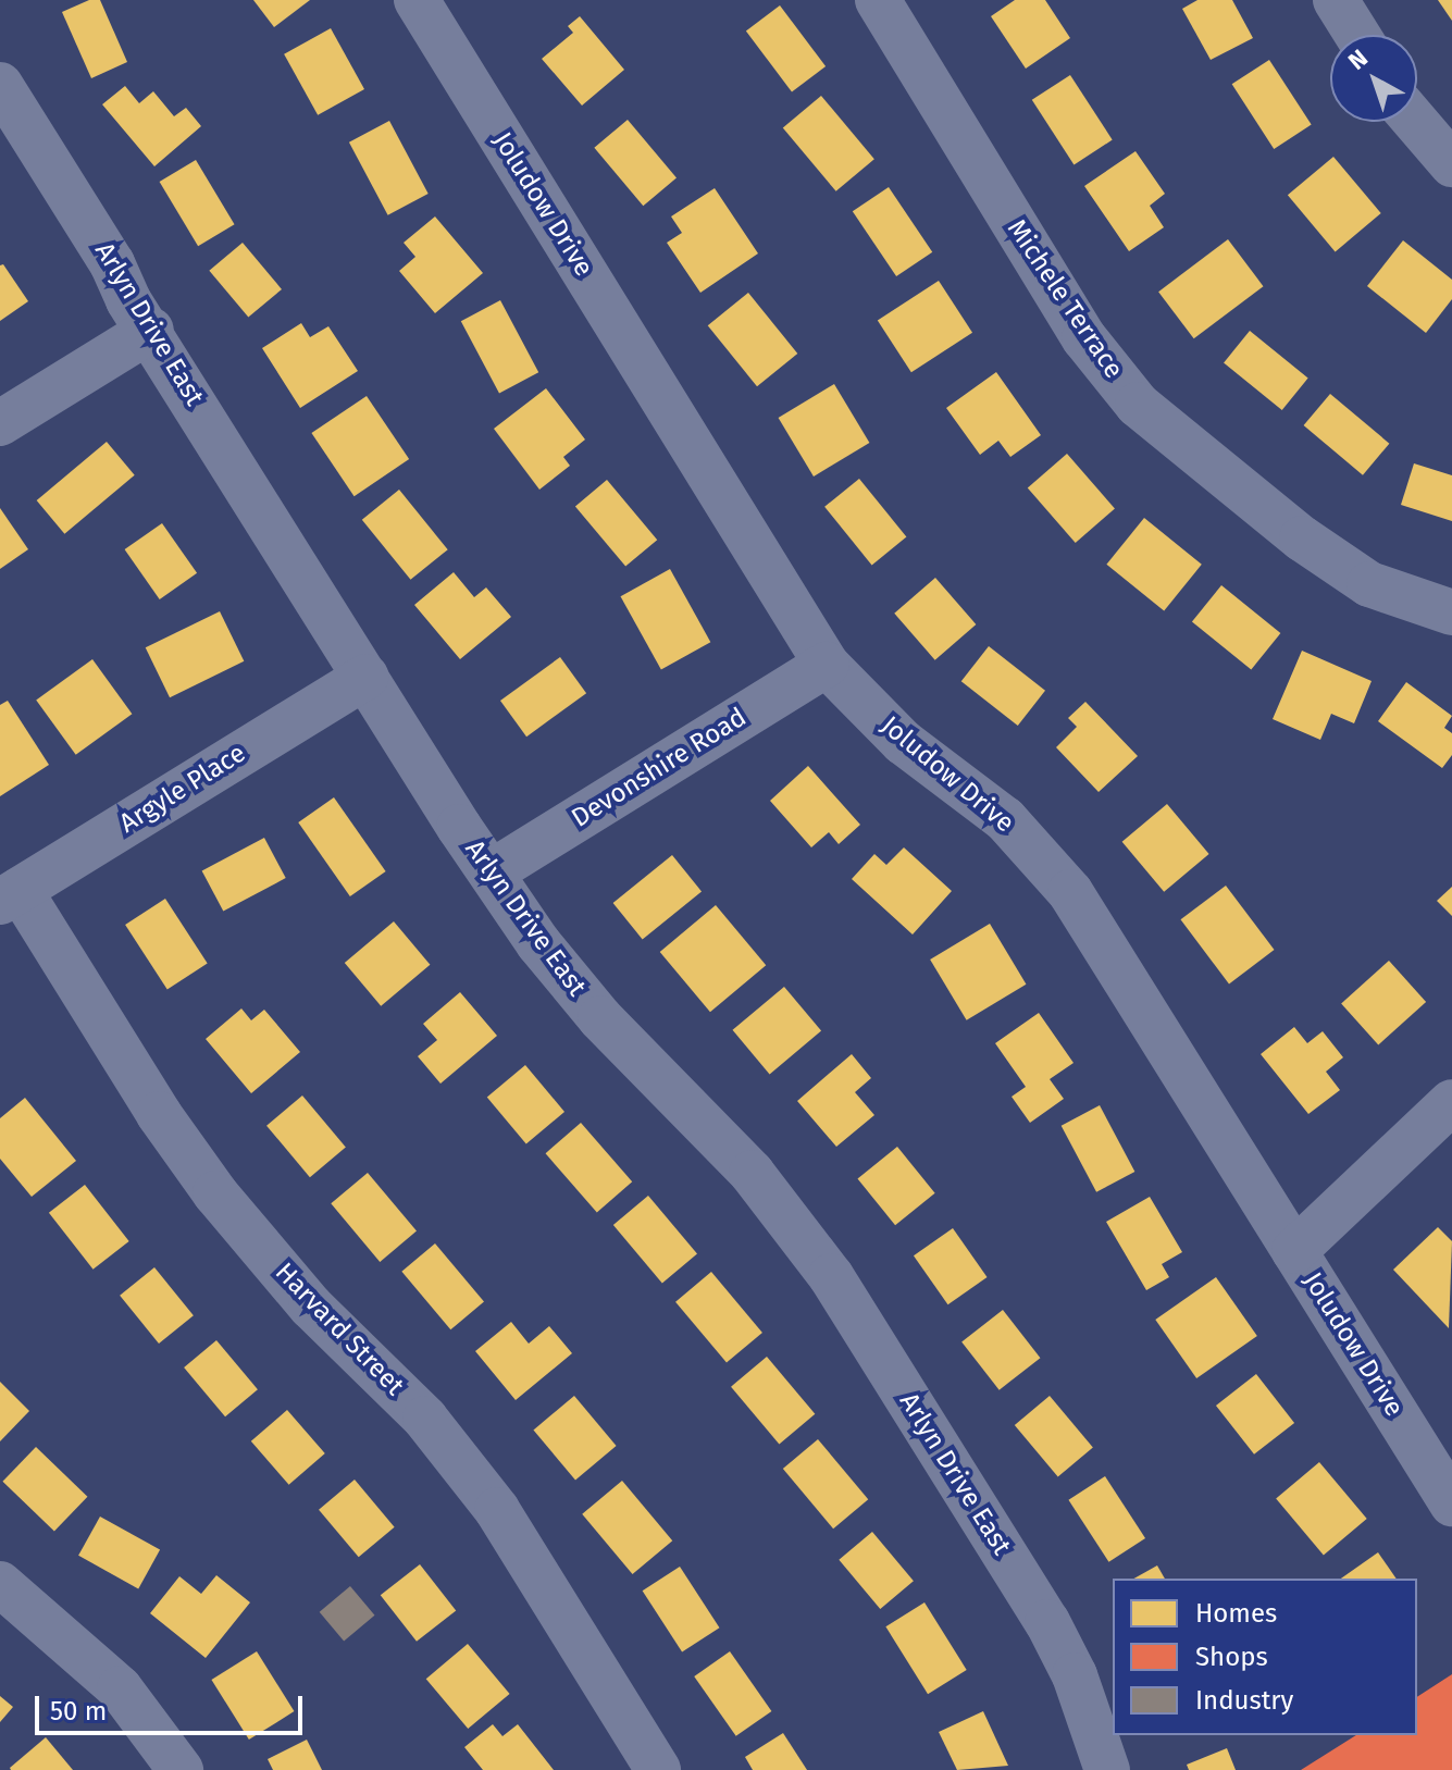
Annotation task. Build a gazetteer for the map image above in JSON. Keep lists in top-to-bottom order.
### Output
{
  "streets": {
    "street": [
      "Joludow Drive",
      "Michele Terrace",
      "Arlyn Drive East",
      "Devonshire Road",
      "Argyle Place",
      "Harvard Street"
    ]
  },
  "crossings": [
    ["Joludow Drive", "Devonshire Road"],
    ["Arlyn Drive East", "Devonshire Road"],
    ["Arlyn Drive East", "Argyle Place"],
    ["Argyle Place", "Harvard Street"]
  ],
  "legend": ["Homes", "Shops", "Industry"],
  "scale_bar": "50 m",
  "north": "top left"
}
